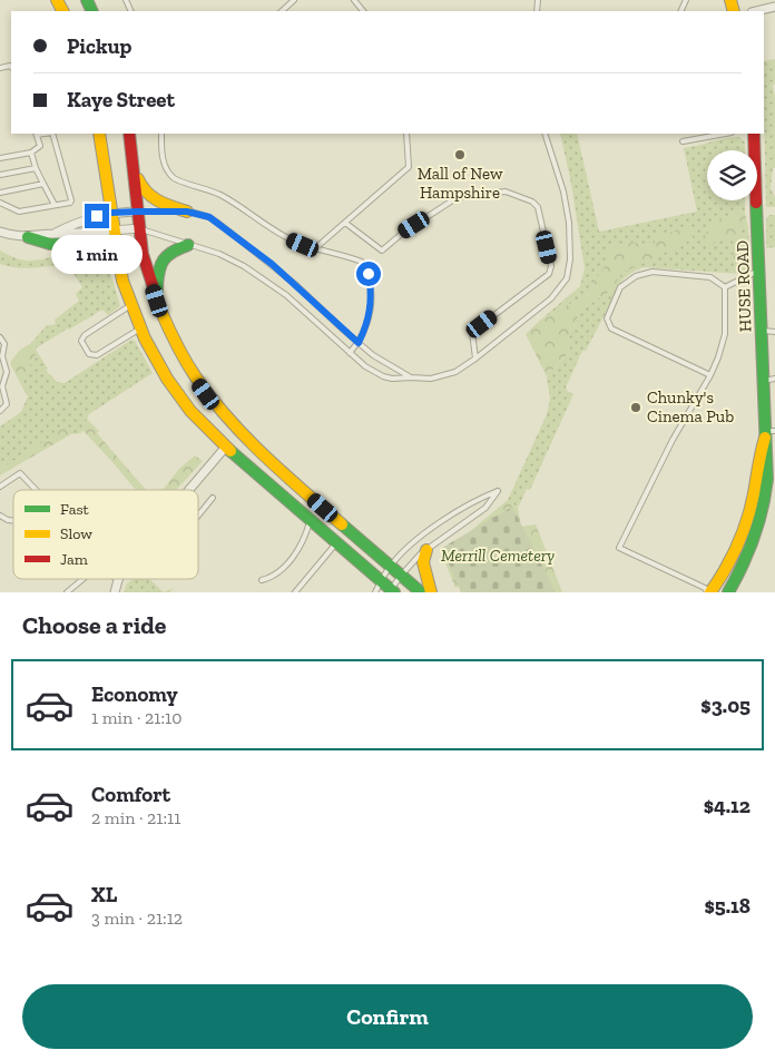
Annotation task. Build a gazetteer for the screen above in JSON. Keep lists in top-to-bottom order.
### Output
{
  "streets": {
    "main road": ["HUSE ROAD"]
  },
  "parks": ["Merrill Cemetery"],
  "places": ["Mall of New Hampshire", "Chunky's Cinema Pub"],
  "legend": ["Fast", "Slow", "Jam"],
  "page": {
    "banner": ["Pickup", "Kaye Street"],
    "bubble": "1 min",
    "heading": "Choose a ride",
    "list": [
      {
        "name": "Economy",
        "note": "1 min · 21:10",
        "value": "$3.05"
      },
      {
        "name": "Comfort",
        "note": "2 min · 21:11",
        "value": "$4.12"
      },
      {
        "name": "XL",
        "note": "3 min · 21:12",
        "value": "$5.18"
      }
    ],
    "buttons": "Confirm"
  }
}
